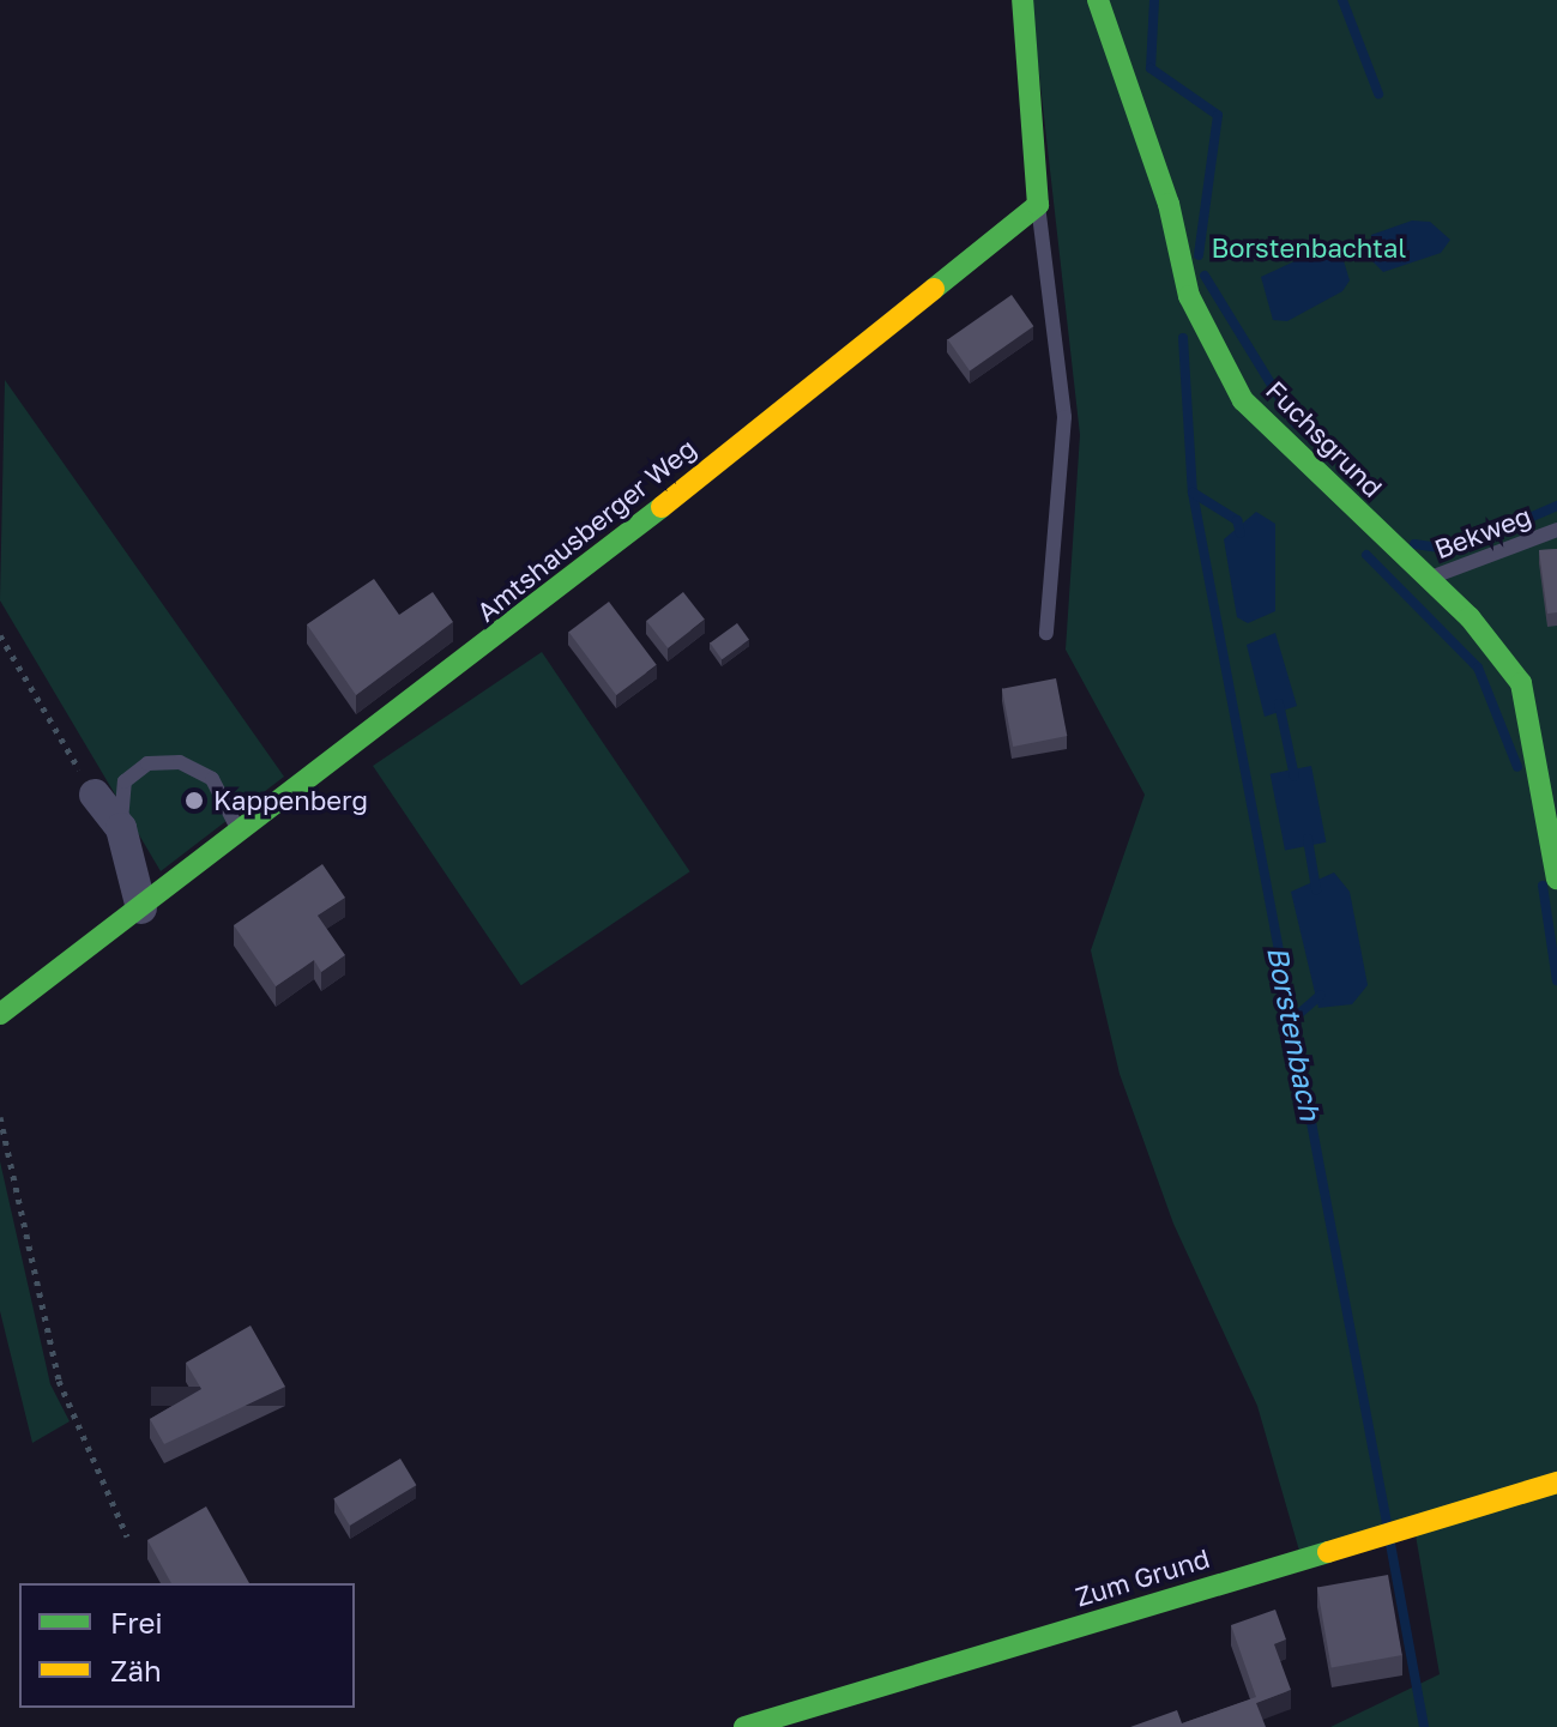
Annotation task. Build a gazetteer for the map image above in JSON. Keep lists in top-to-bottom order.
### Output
{
  "streets": {
    "street": ["Fuchsgrund", "Amtshausberger Weg", "Zum Grund"],
    "lane": ["Bekweg"]
  },
  "crossings": [
    ["Fuchsgrund", "Bekweg"]
  ],
  "water": ["Borstenbach"],
  "parks": ["Borstenbachtal"],
  "places": ["Kappenberg"],
  "legend": ["Frei", "Zäh"]
}
